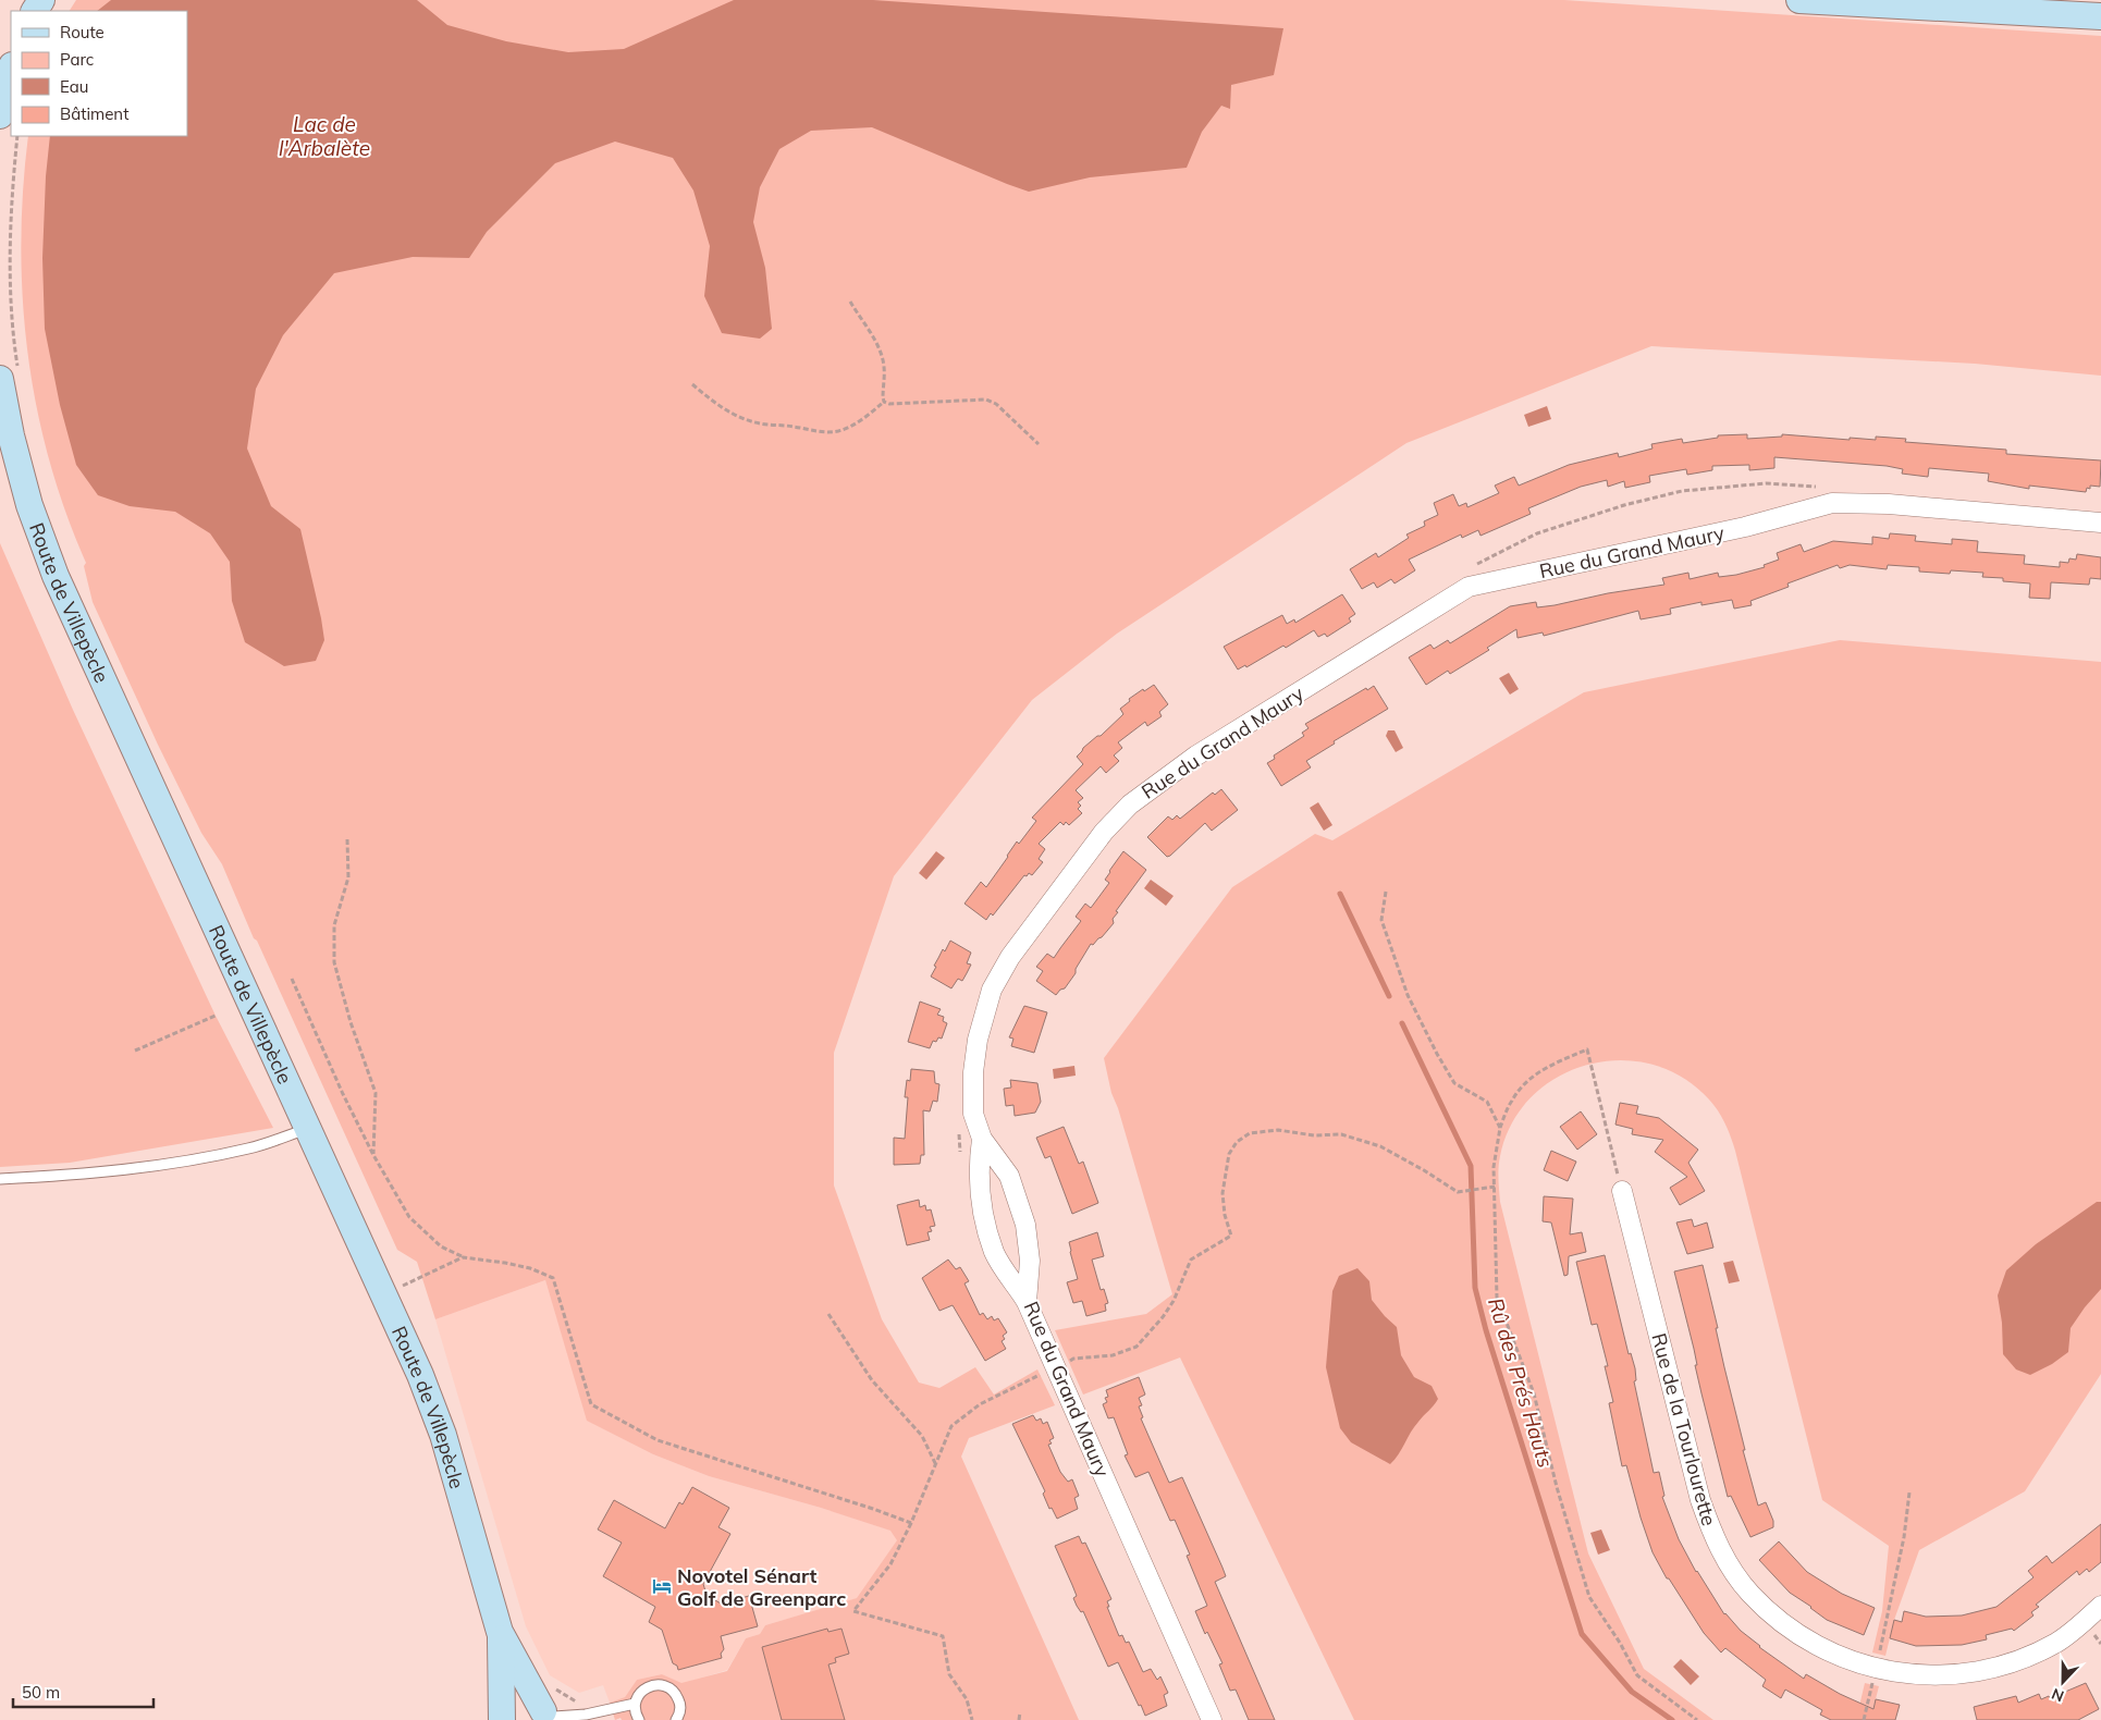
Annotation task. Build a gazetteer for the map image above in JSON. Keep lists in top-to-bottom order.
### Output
{
  "streets": {
    "main road": ["Route de Villepècle"],
    "street": ["Rue du Grand Maury", "Rue de la Tourlourette"]
  },
  "water": ["Lac de l'Arbalète", "Rû des Prés Hauts"],
  "places": {
    "hotel": ["Novotel Sénart Golf de Greenparc"]
  },
  "legend": [
    "Route",
    "Parc",
    "Eau",
    "Bâtiment"
  ],
  "scale_bar": "50 m",
  "north": "bottom"
}
